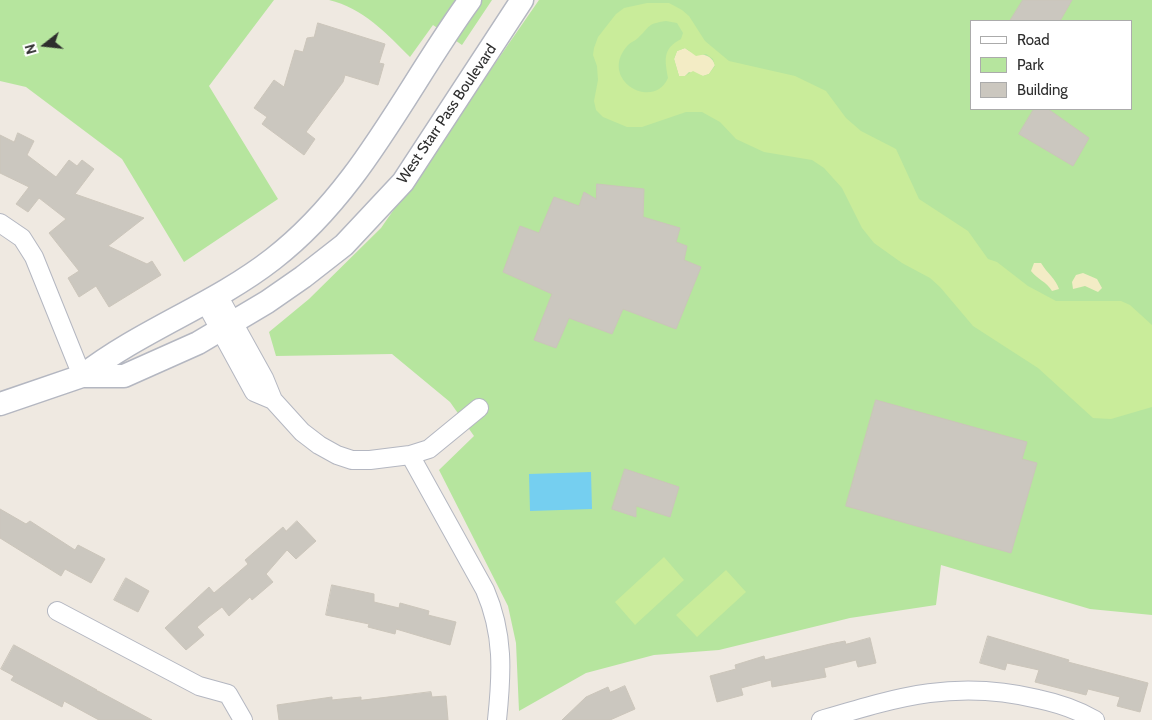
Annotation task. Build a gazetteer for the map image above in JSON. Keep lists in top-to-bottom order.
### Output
{
  "streets": {
    "street": ["West Starr Pass Boulevard"]
  },
  "legend": ["Road", "Park", "Building"],
  "north": "left"
}
